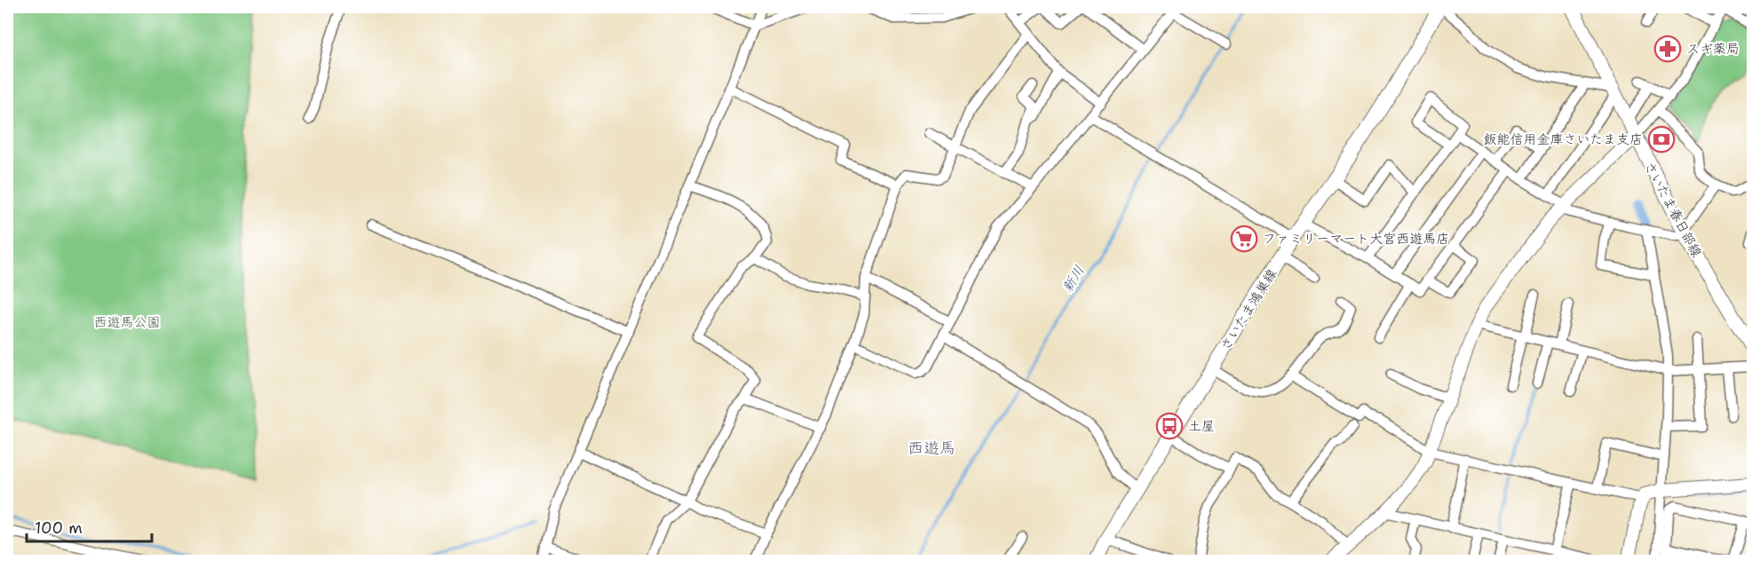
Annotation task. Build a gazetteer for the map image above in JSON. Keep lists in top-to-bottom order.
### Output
{
  "streets": {
    "main road": ["さいたま春日部線", "さいたま鴻巣線"]
  },
  "districts": ["西遊馬"],
  "water": ["新川"],
  "parks": ["西遊馬公園"],
  "places": {
    "pharmacy": ["スギ薬局"],
    "bank": ["飯能信用金庫さいたま支店"],
    "supermarket": ["ファミリーマート大宮西遊馬店"],
    "bus stop": ["土屋"]
  },
  "scale_bar": "100 m"
}
